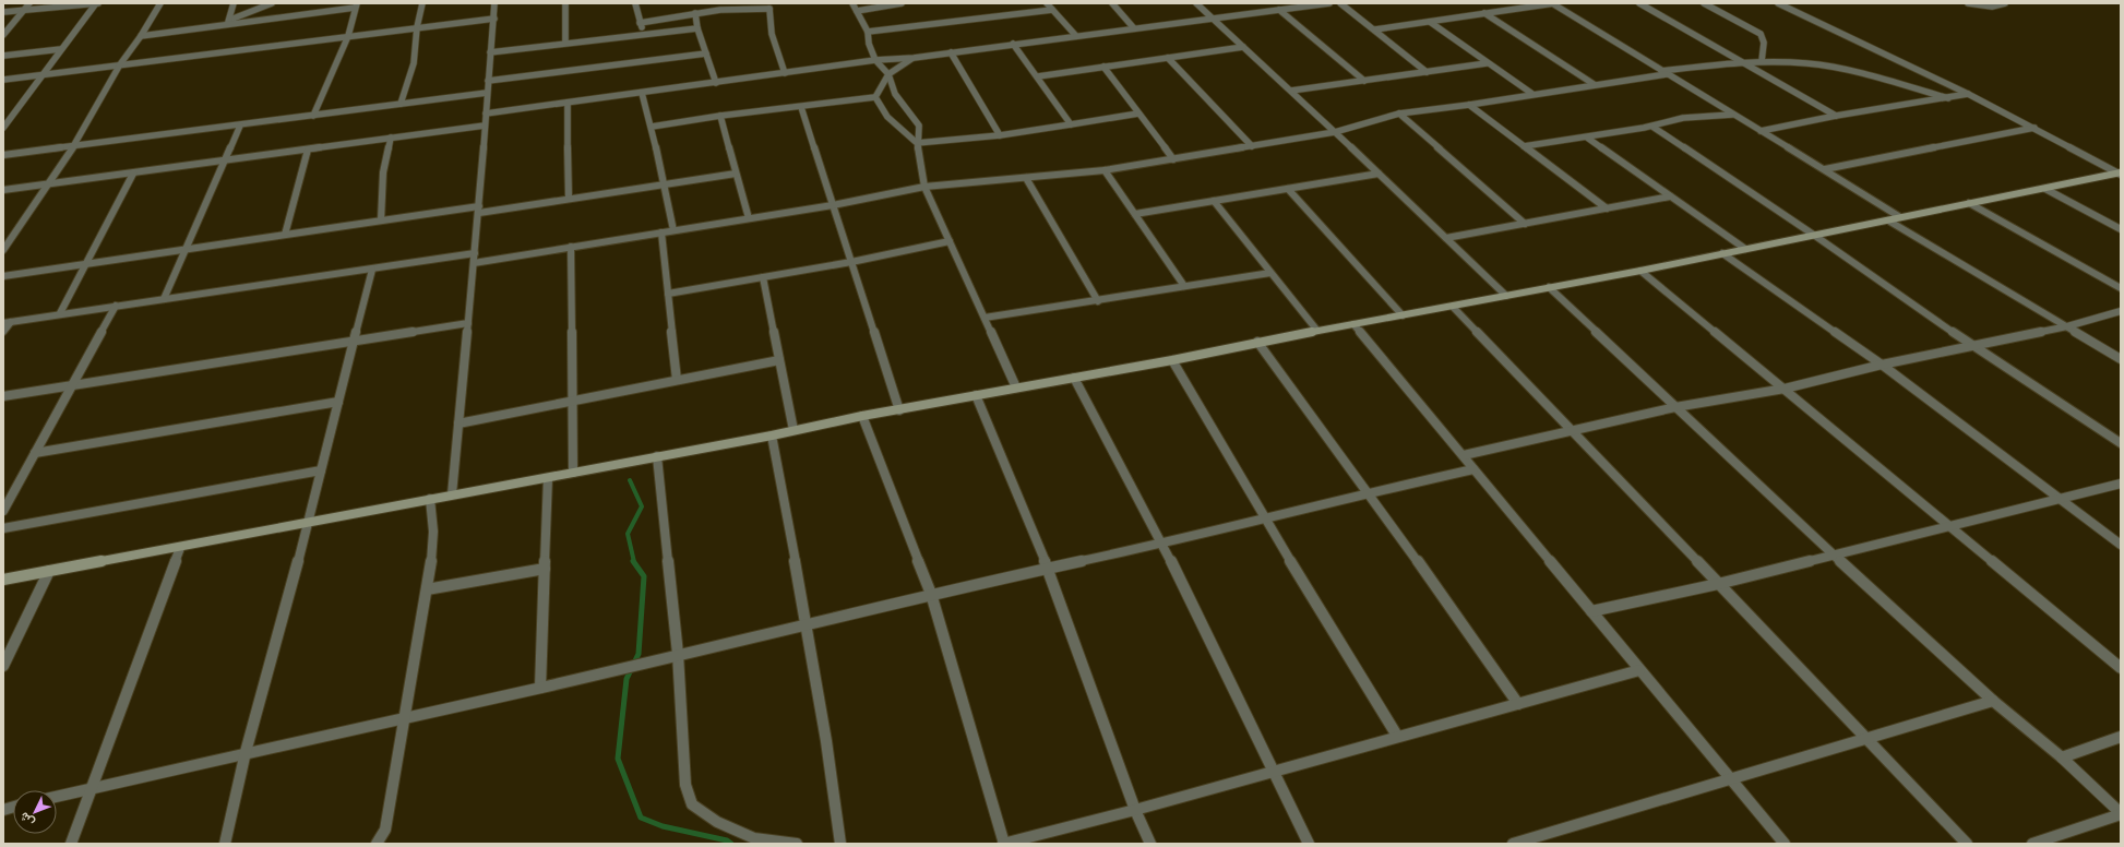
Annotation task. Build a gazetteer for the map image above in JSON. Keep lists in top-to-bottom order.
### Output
{
  "north": "bottom left"
}
